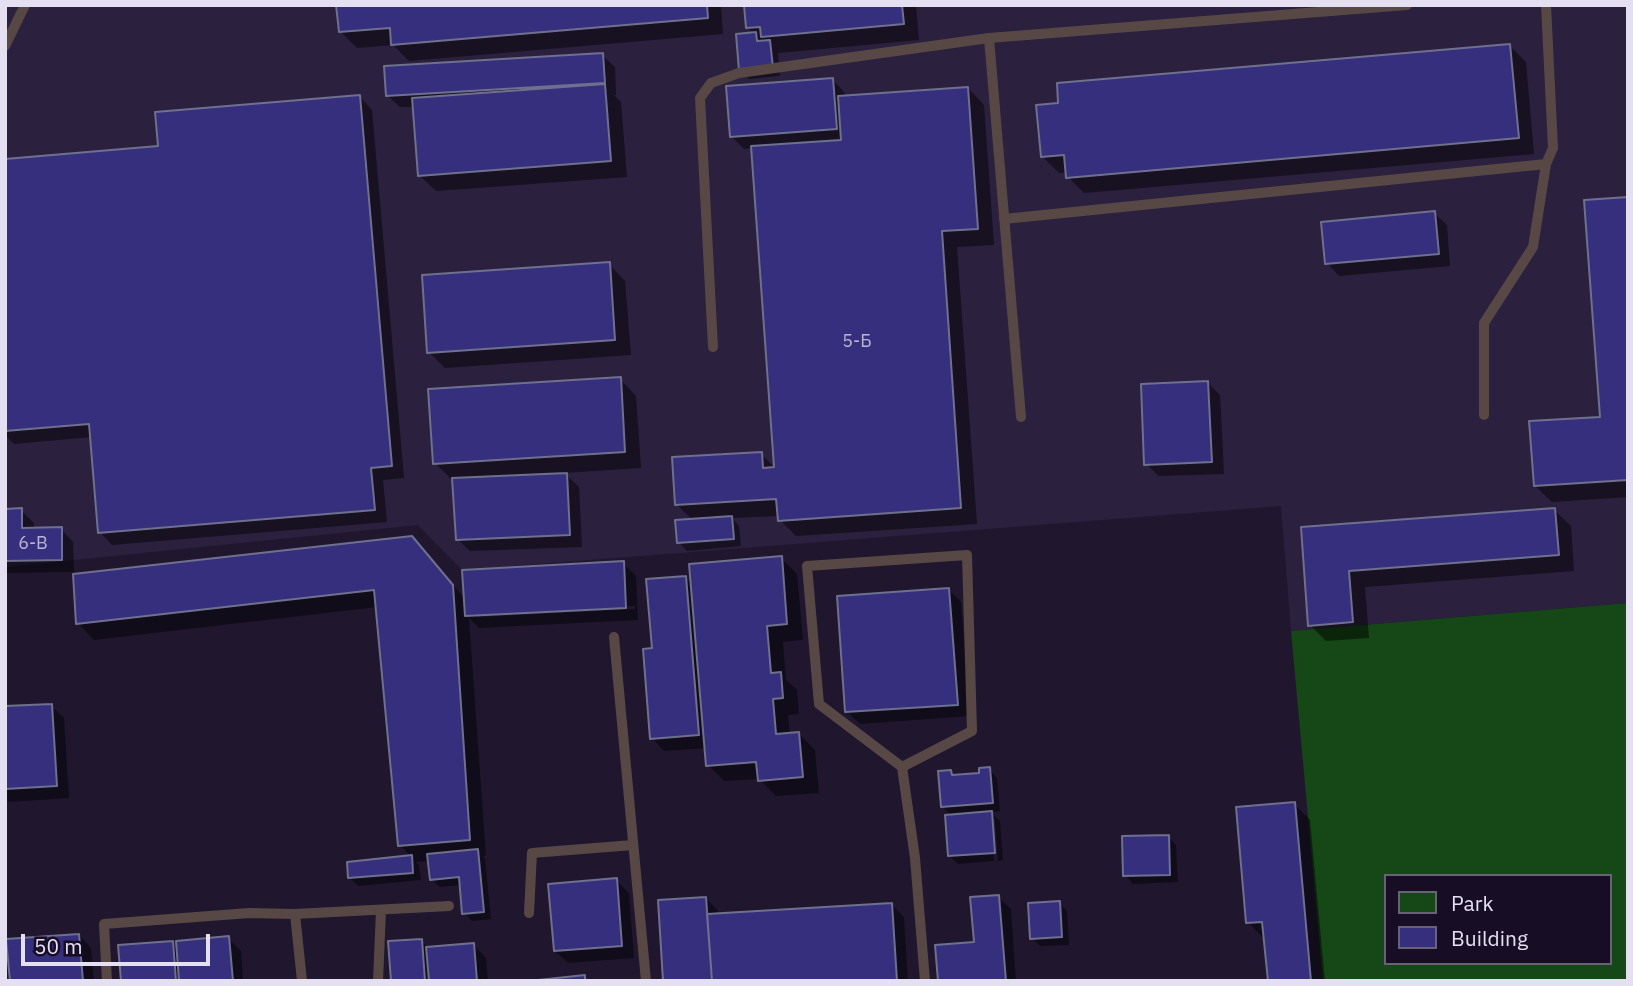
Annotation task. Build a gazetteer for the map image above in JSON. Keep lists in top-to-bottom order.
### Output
{
  "house_numbers": ["5-Б", "6-В"],
  "legend": ["Park", "Building"],
  "scale_bar": "50 m"
}
